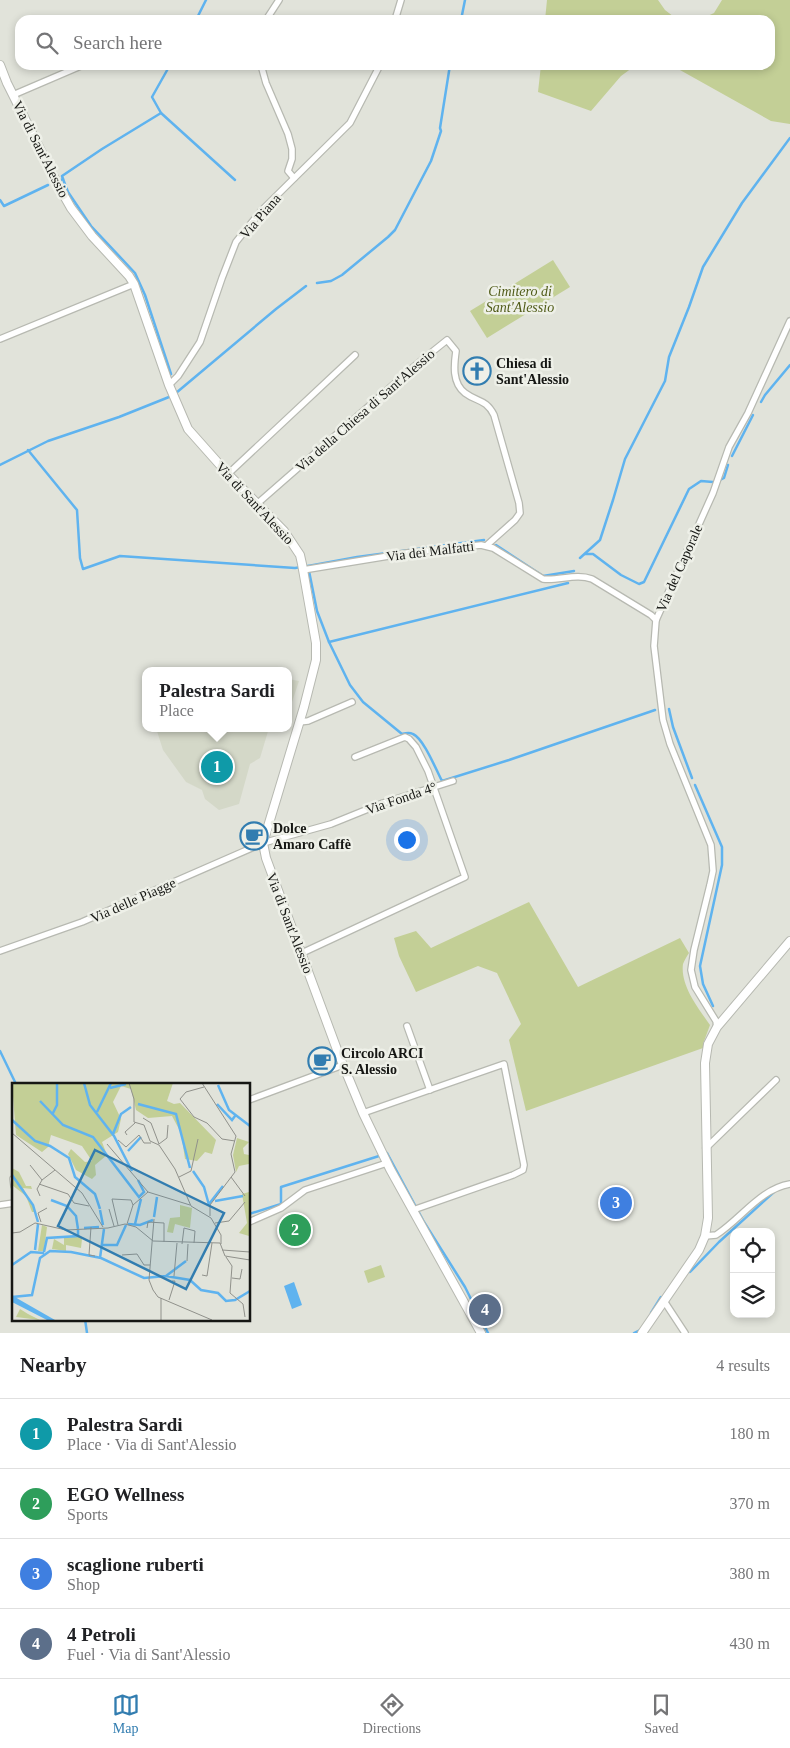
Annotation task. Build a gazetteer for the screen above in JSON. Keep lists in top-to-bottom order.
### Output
{
  "streets": {
    "street": [
      "Via di Sant'Alessio",
      "Via Piana",
      "Via della Chiesa di Sant'Alessio",
      "Via dei Malfatti",
      "Via del Caporale",
      "Via Fonda 4°",
      "Via delle Piagge"
    ]
  },
  "crossings": [
    ["Via di Sant'Alessio", "Via Piana"],
    ["Via di Sant'Alessio", "Via della Chiesa di Sant'Alessio"],
    ["Via di Sant'Alessio", "Via dei Malfatti"],
    ["Via di Sant'Alessio", "Via Fonda 4°"],
    ["Via di Sant'Alessio", "Via delle Piagge"],
    ["Via della Chiesa di Sant'Alessio", "Via dei Malfatti"],
    ["Via dei Malfatti", "Via del Caporale"],
    ["Via Fonda 4°", "Via delle Piagge"]
  ],
  "parks": ["Cimitero di Sant'Alessio"],
  "places": {
    "church": ["Chiesa di Sant'Alessio"],
    "cafe": ["Dolce Amaro Caffè", "Circolo ARCI S. Alessio"]
  },
  "page": {
    "search": "Search here",
    "popup": ["Palestra Sardi", "Place"],
    "pins": [
      "1",
      "3",
      "2",
      "4"
    ],
    "heading": ["Nearby", "4 results"],
    "list": [
      {
        "mark": "1",
        "name": "Palestra Sardi",
        "note": "Place · Via di Sant'Alessio",
        "value": "180 m"
      },
      {
        "mark": "2",
        "name": "EGO Wellness",
        "note": "Sports",
        "value": "370 m"
      },
      {
        "mark": "3",
        "name": "scaglione ruberti",
        "note": "Shop",
        "value": "380 m"
      },
      {
        "mark": "4",
        "name": "4 Petroli",
        "note": "Fuel · Via di Sant'Alessio",
        "value": "430 m"
      }
    ],
    "nav": ["Map", "Directions", "Saved"]
  }
}
